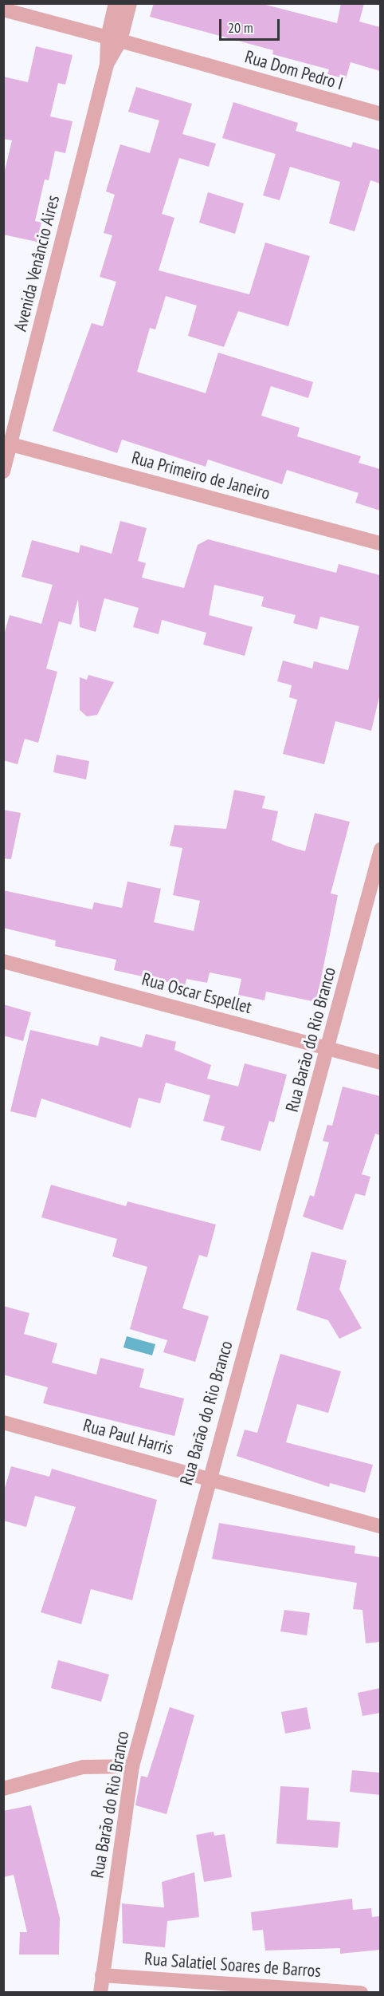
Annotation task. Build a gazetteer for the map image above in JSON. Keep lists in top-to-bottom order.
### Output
{
  "streets": {
    "street": [
      "Rua Dom Pedro I",
      "Avenida Venâncio Aires",
      "Rua Primeiro de Janeiro",
      "Rua Oscar Espellet",
      "Rua Barão do Rio Branco",
      "Rua Paul Harris",
      "Rua Salatiel Soares de Barros"
    ]
  },
  "crossings": [
    ["Rua Dom Pedro I", "Avenida Venâncio Aires"],
    ["Avenida Venâncio Aires", "Rua Primeiro de Janeiro"],
    ["Rua Oscar Espellet", "Rua Barão do Rio Branco"],
    ["Rua Barão do Rio Branco", "Rua Paul Harris"],
    ["Rua Barão do Rio Branco", "Rua Salatiel Soares de Barros"]
  ],
  "scale_bar": "20 m"
}
